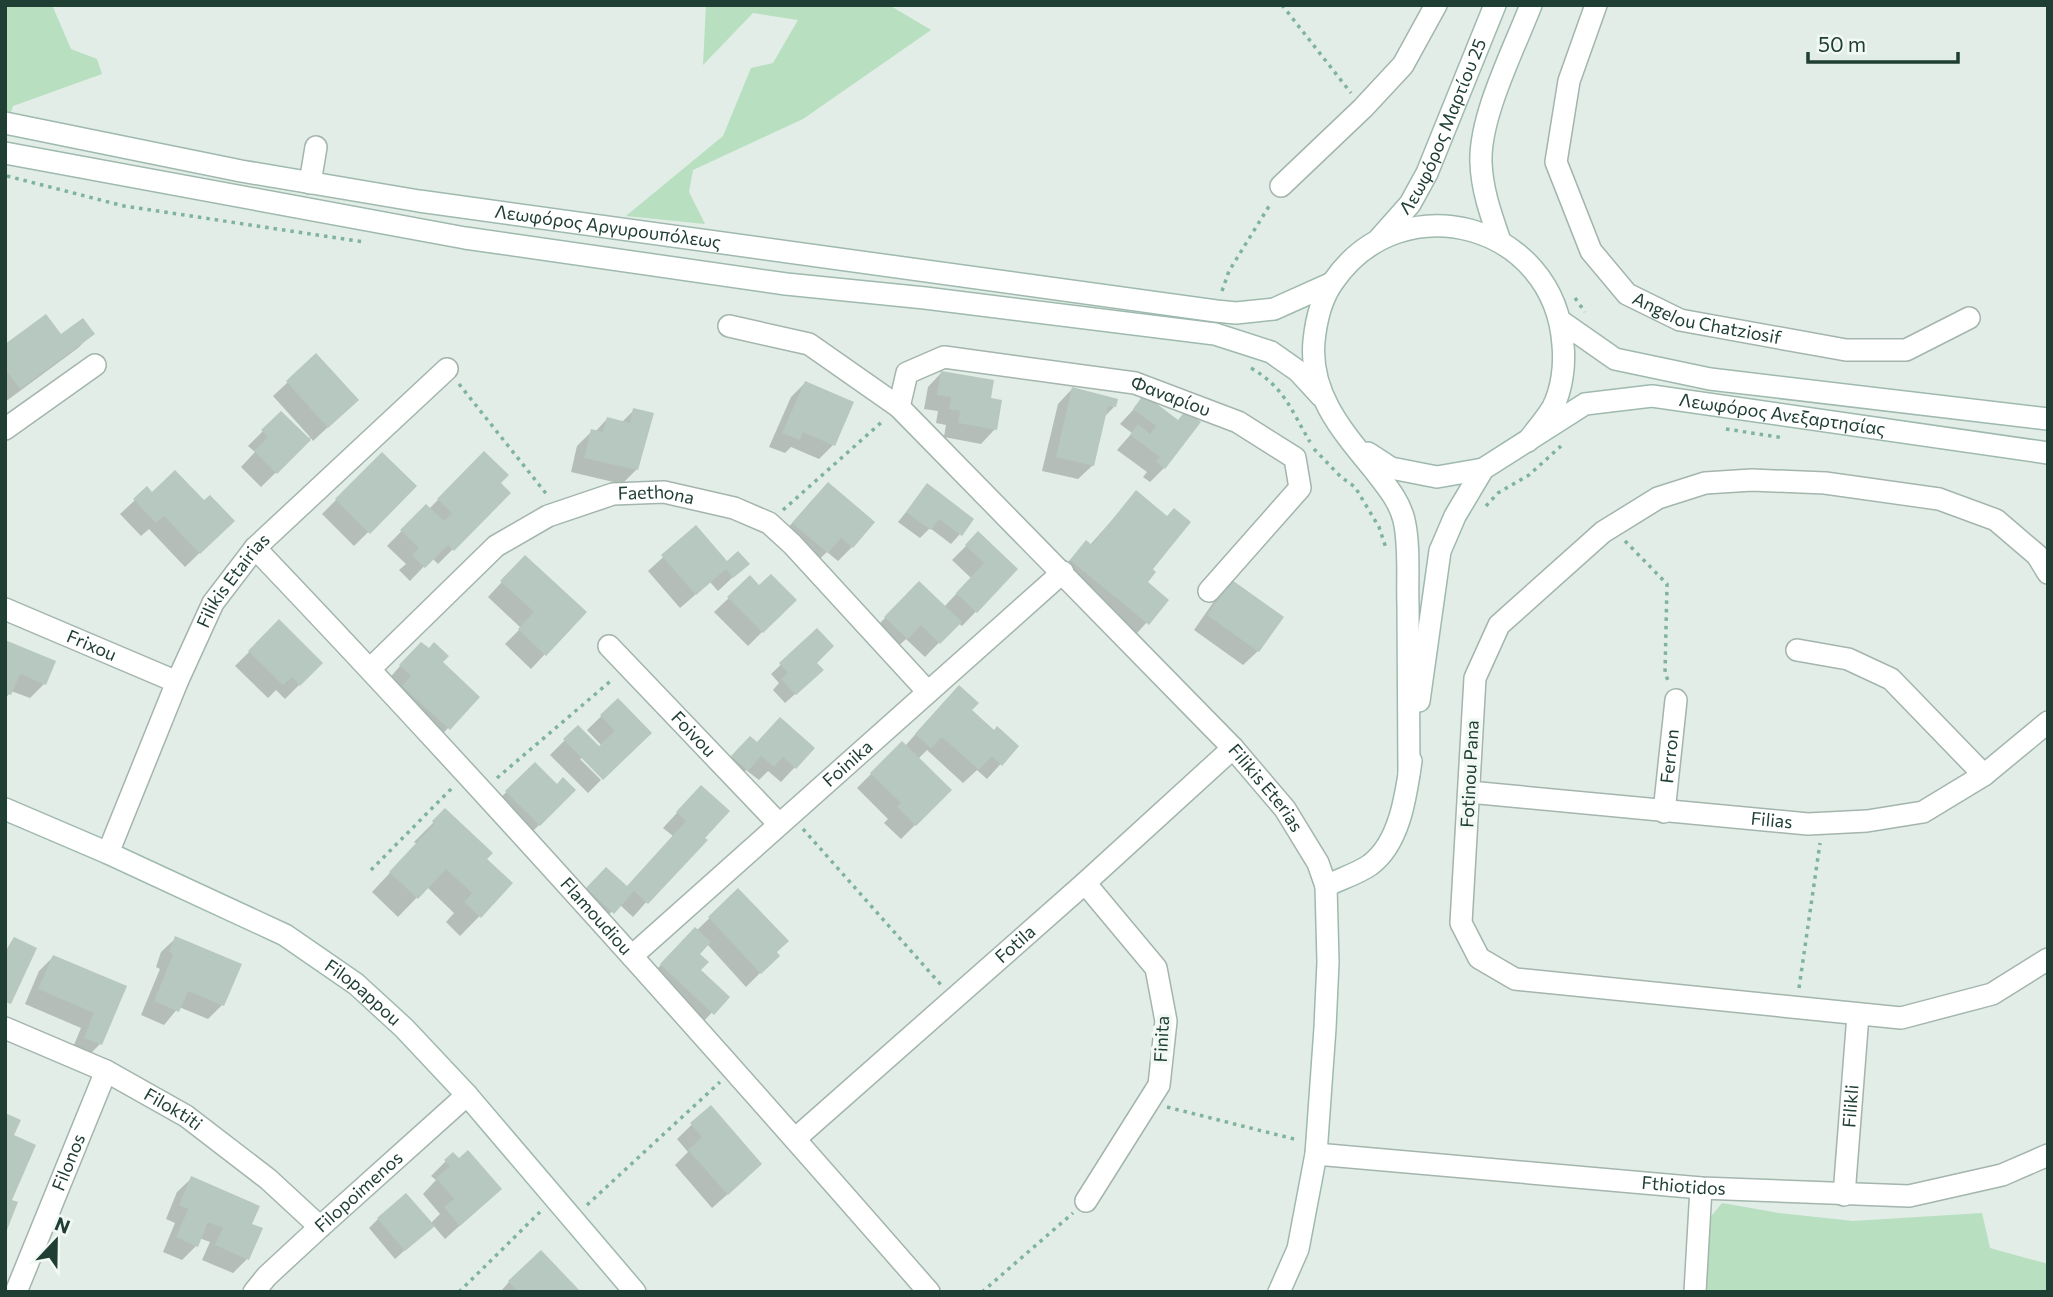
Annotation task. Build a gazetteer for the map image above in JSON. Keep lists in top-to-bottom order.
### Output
{
  "streets": {
    "street": [
      "Λεωφόρος Μαρτίου 25",
      "Λεωφόρος Αργυρουπόλεως",
      "Angelou Chatziosif",
      "Φαναρίου",
      "Λεωφόρος Ανεξαρτησίας",
      "Faethona",
      "Filikis Etairias",
      "Frixou",
      "Foivou",
      "Ferron",
      "Foinika",
      "Fotinou Pana",
      "Filikis Eterias",
      "Filias",
      "Flamoudiou",
      "Fotila",
      "Filopappou",
      "Finita",
      "Filikli",
      "Filoktiti",
      "Filonos",
      "Fthiotidos",
      "Filopoimenos"
    ]
  },
  "crossings": [
    ["Φαναρίου", "Filikis Eterias"],
    ["Faethona", "Foinika"],
    ["Faethona", "Flamoudiou"],
    ["Filikis Etairias", "Frixou"],
    ["Filikis Etairias", "Flamoudiou"],
    ["Filikis Etairias", "Filopappou"],
    ["Foivou", "Foinika"],
    ["Ferron", "Filias"],
    ["Foinika", "Filikis Eterias"],
    ["Foinika", "Flamoudiou"],
    ["Fotinou Pana", "Filias"],
    ["Fotinou Pana", "Filikli"],
    ["Filikis Eterias", "Fotila"],
    ["Filikis Eterias", "Fthiotidos"],
    ["Flamoudiou", "Fotila"],
    ["Fotila", "Finita"],
    ["Filopappou", "Filopoimenos"],
    ["Filikli", "Fthiotidos"],
    ["Filoktiti", "Filonos"],
    ["Filoktiti", "Filopoimenos"]
  ],
  "scale_bar": "50 m",
  "north": "top"
}
